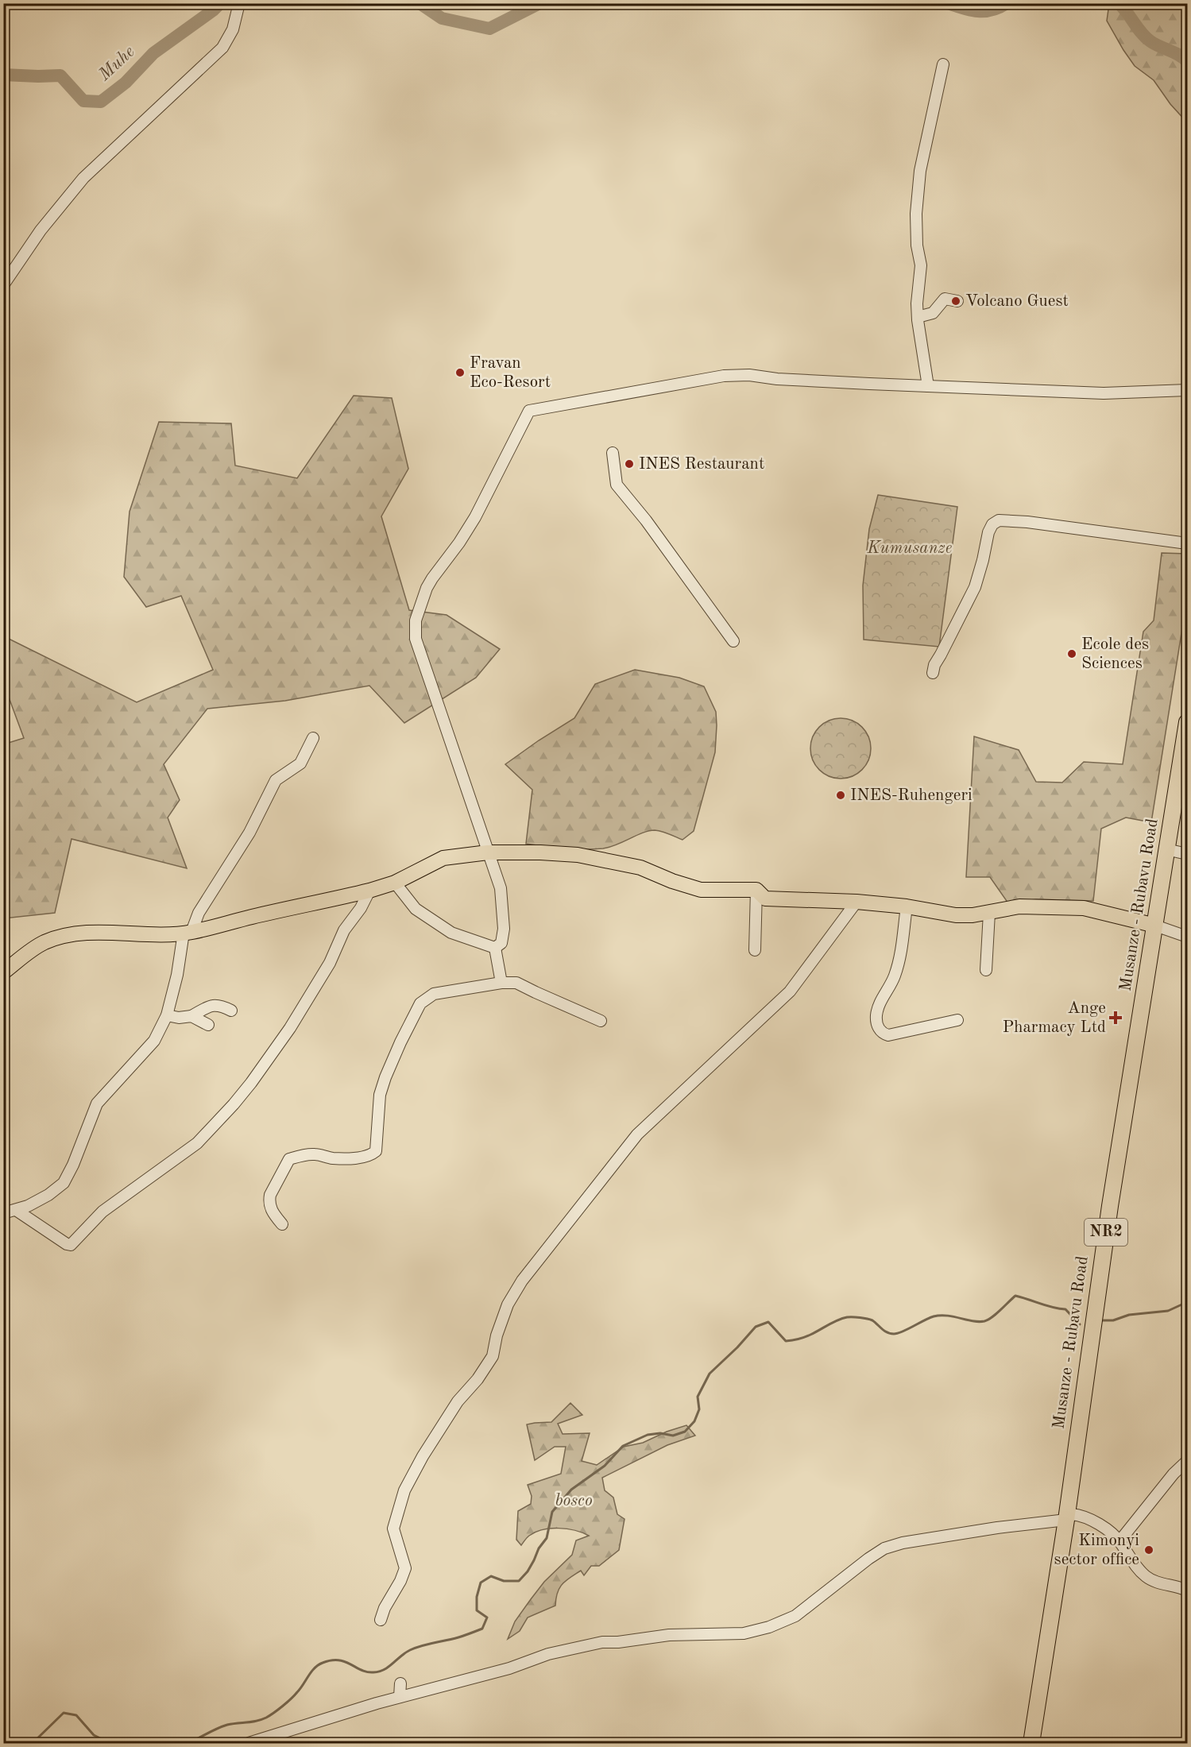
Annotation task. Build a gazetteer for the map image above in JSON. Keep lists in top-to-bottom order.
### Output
{
  "streets": {
    "highway": ["Musanze - Rubavu Road", "NR2"]
  },
  "water": ["Muhe"],
  "parks": ["Kumusanze", "bosco"],
  "places": {
    "other": [
      "Volcano Guest",
      "Fravan Eco-Resort",
      "INES Restaurant",
      "Ecole des Sciences",
      "INES-Ruhengeri",
      "Kimonyi sector office"
    ],
    "health": ["Ange Pharmacy Ltd"]
  }
}
